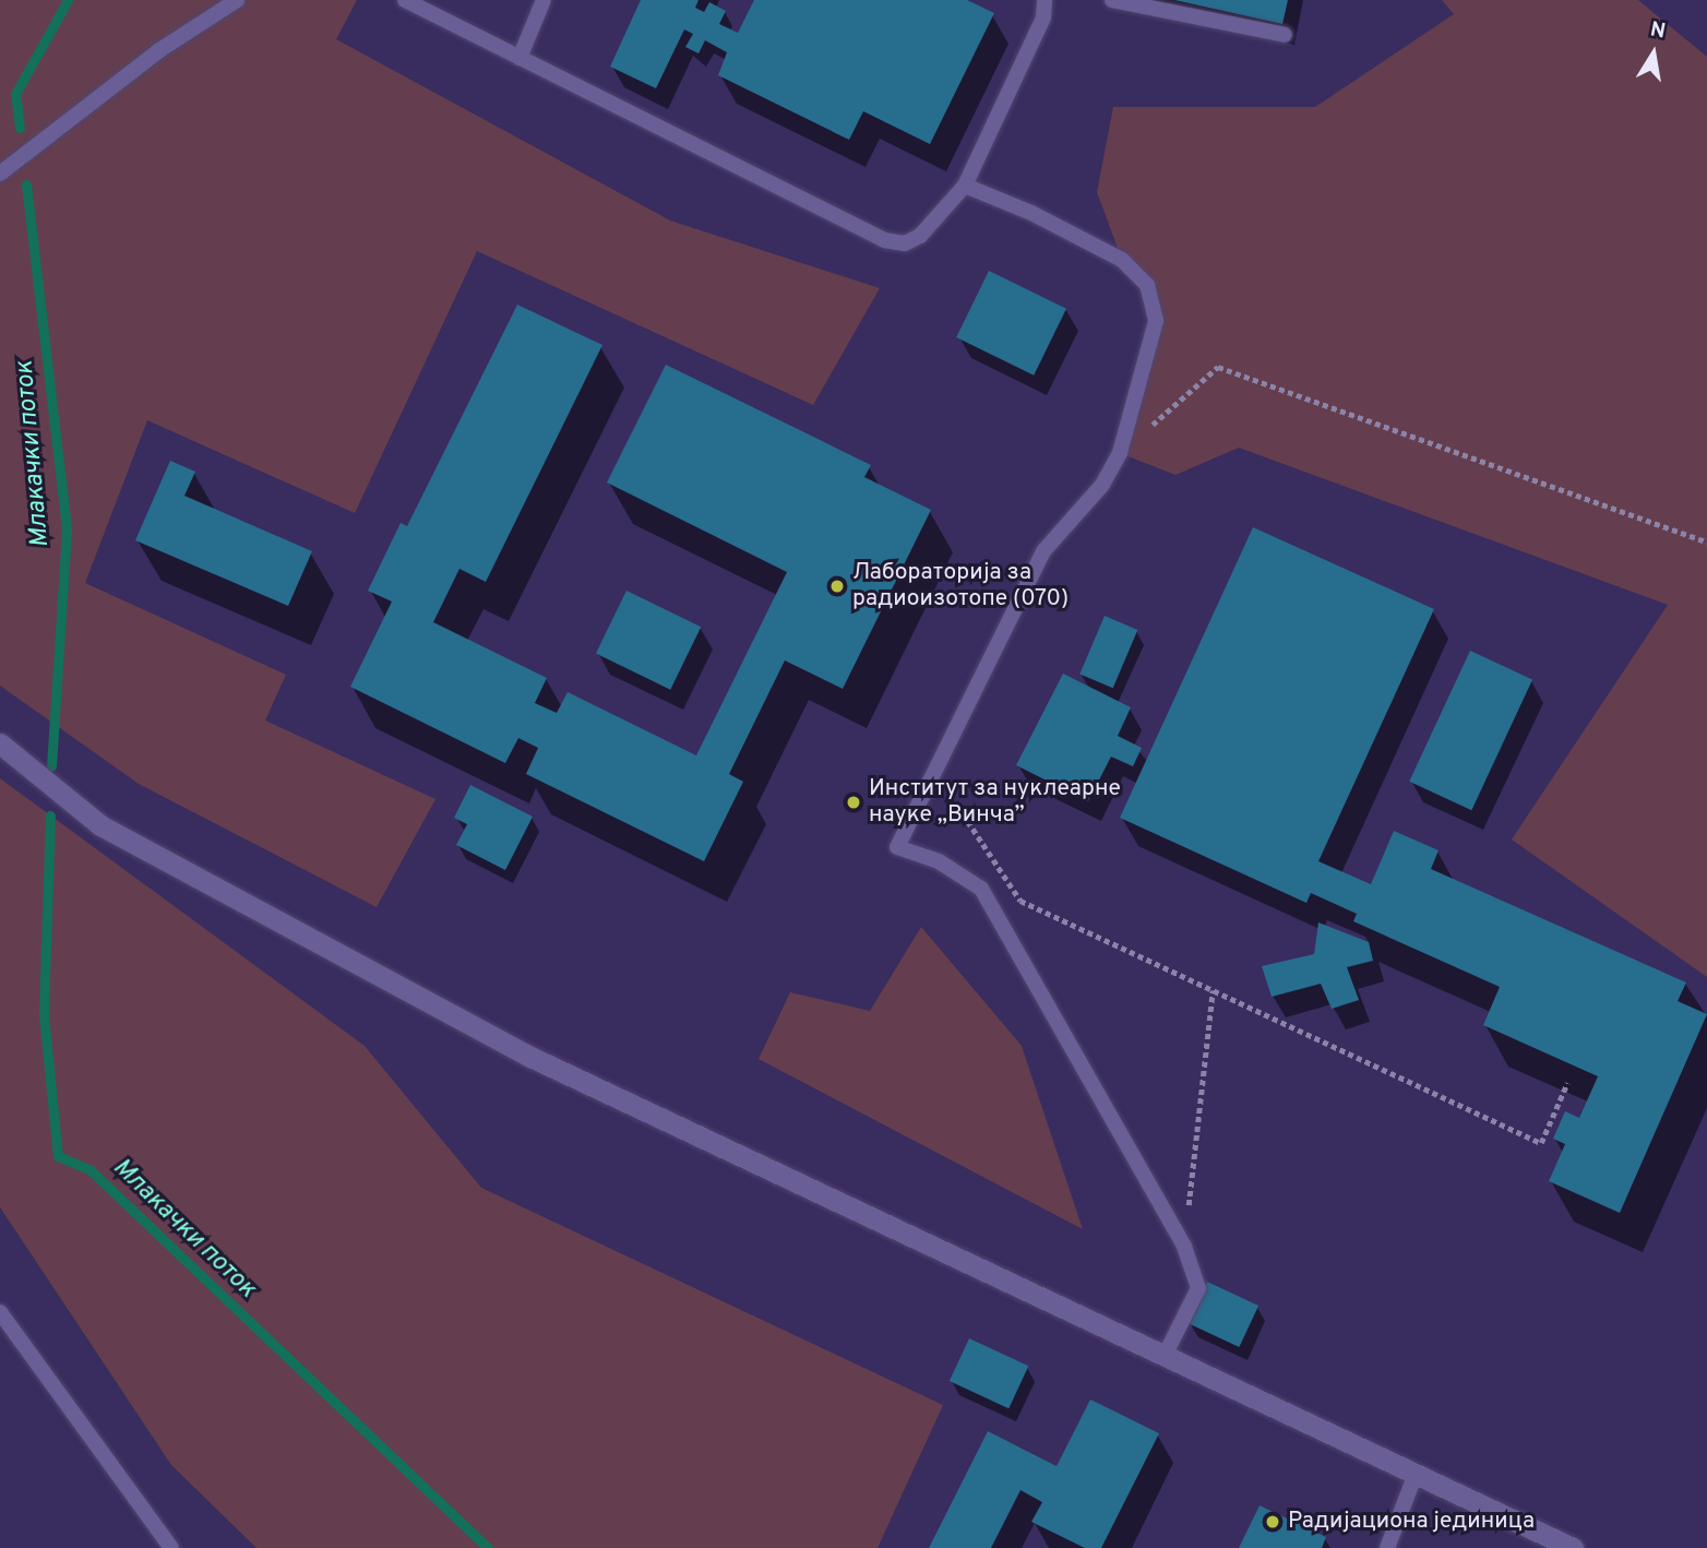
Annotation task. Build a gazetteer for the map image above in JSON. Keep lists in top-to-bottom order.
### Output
{
  "water": ["Млакачки поток"],
  "places": ["Лабораторија за радиоизотопе (070)", "Институт за нуклеарне науке „Винча”", "Радијациона јединица"],
  "north": "top"
}
